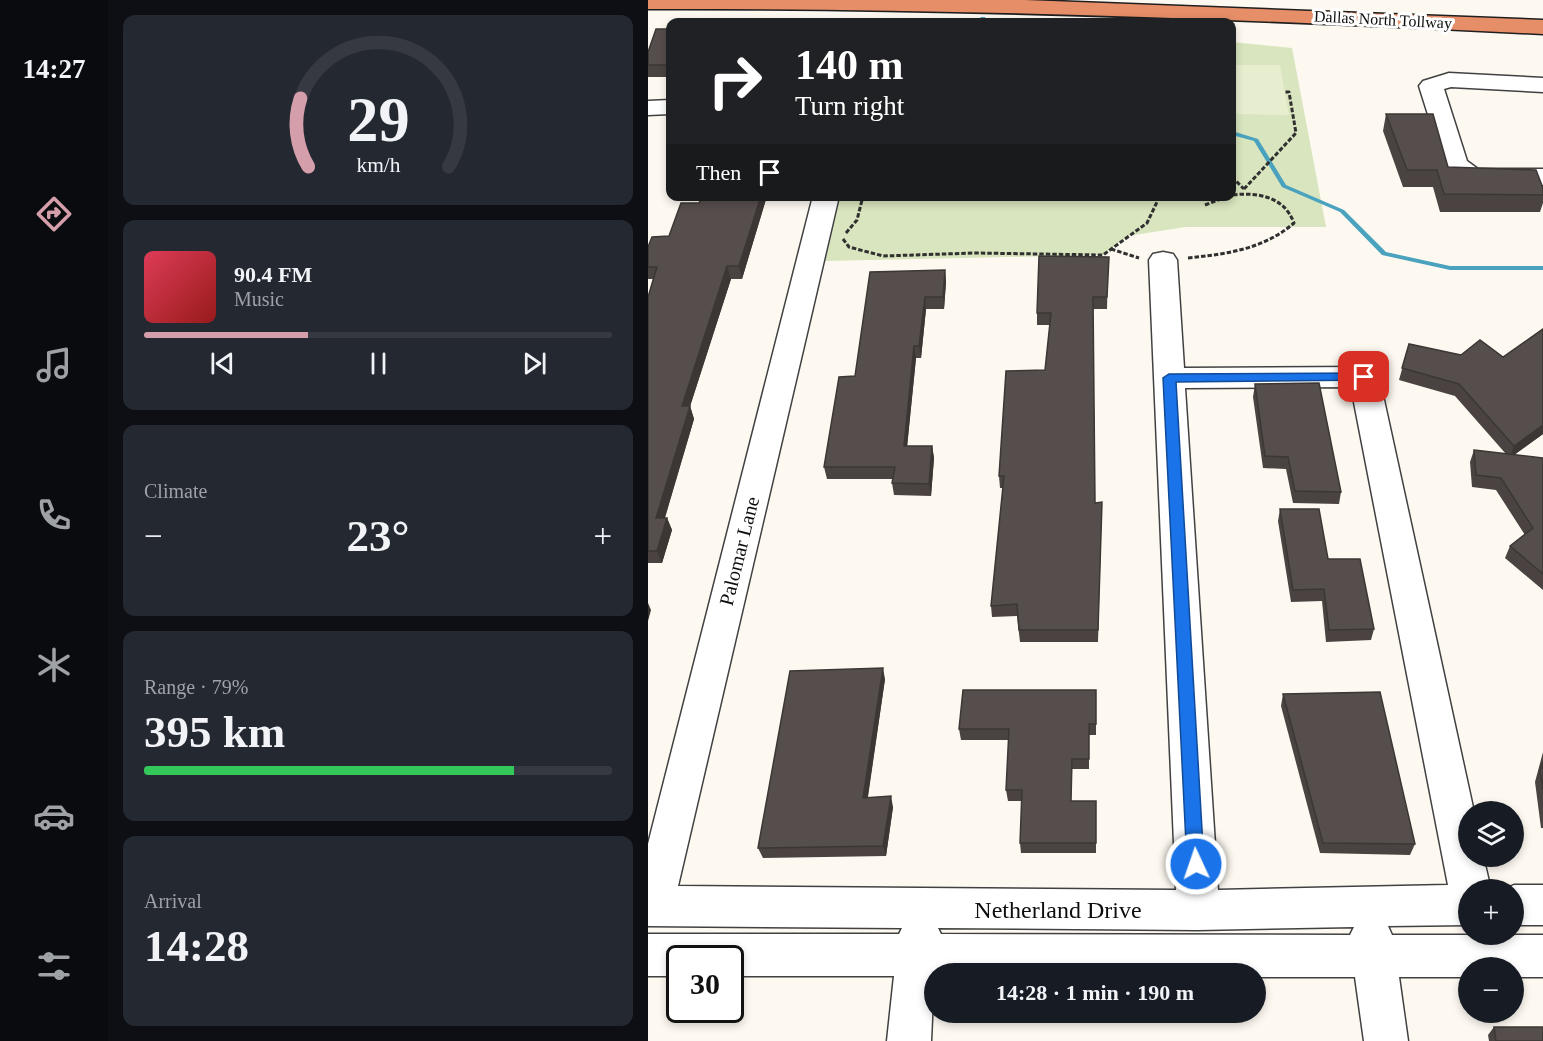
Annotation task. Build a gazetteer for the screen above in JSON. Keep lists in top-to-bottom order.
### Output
{
  "streets": {
    "highway": ["Dallas North Tollway"],
    "street": ["Palomar Lane", "Netherland Drive"]
  },
  "crossings": [
    ["Palomar Lane", "Netherland Drive"]
  ],
  "page": {
    "tabs": "14:27",
    "turn": ["140 m", "Turn right"],
    "then": "Then",
    "song": ["90.4 FM", "Music"],
    "tile": [
      "Climate",
      ["Range · 79%", "395 km"],
      ["Arrival", "14:28"]
    ],
    "heat": ["−", "23°", "+"],
    "map_buttons": ["+", "−"],
    "limit": "30",
    "trip": "14:28 · 1 min · 190 m",
    "gauge": ["29", "km/h"]
  }
}
